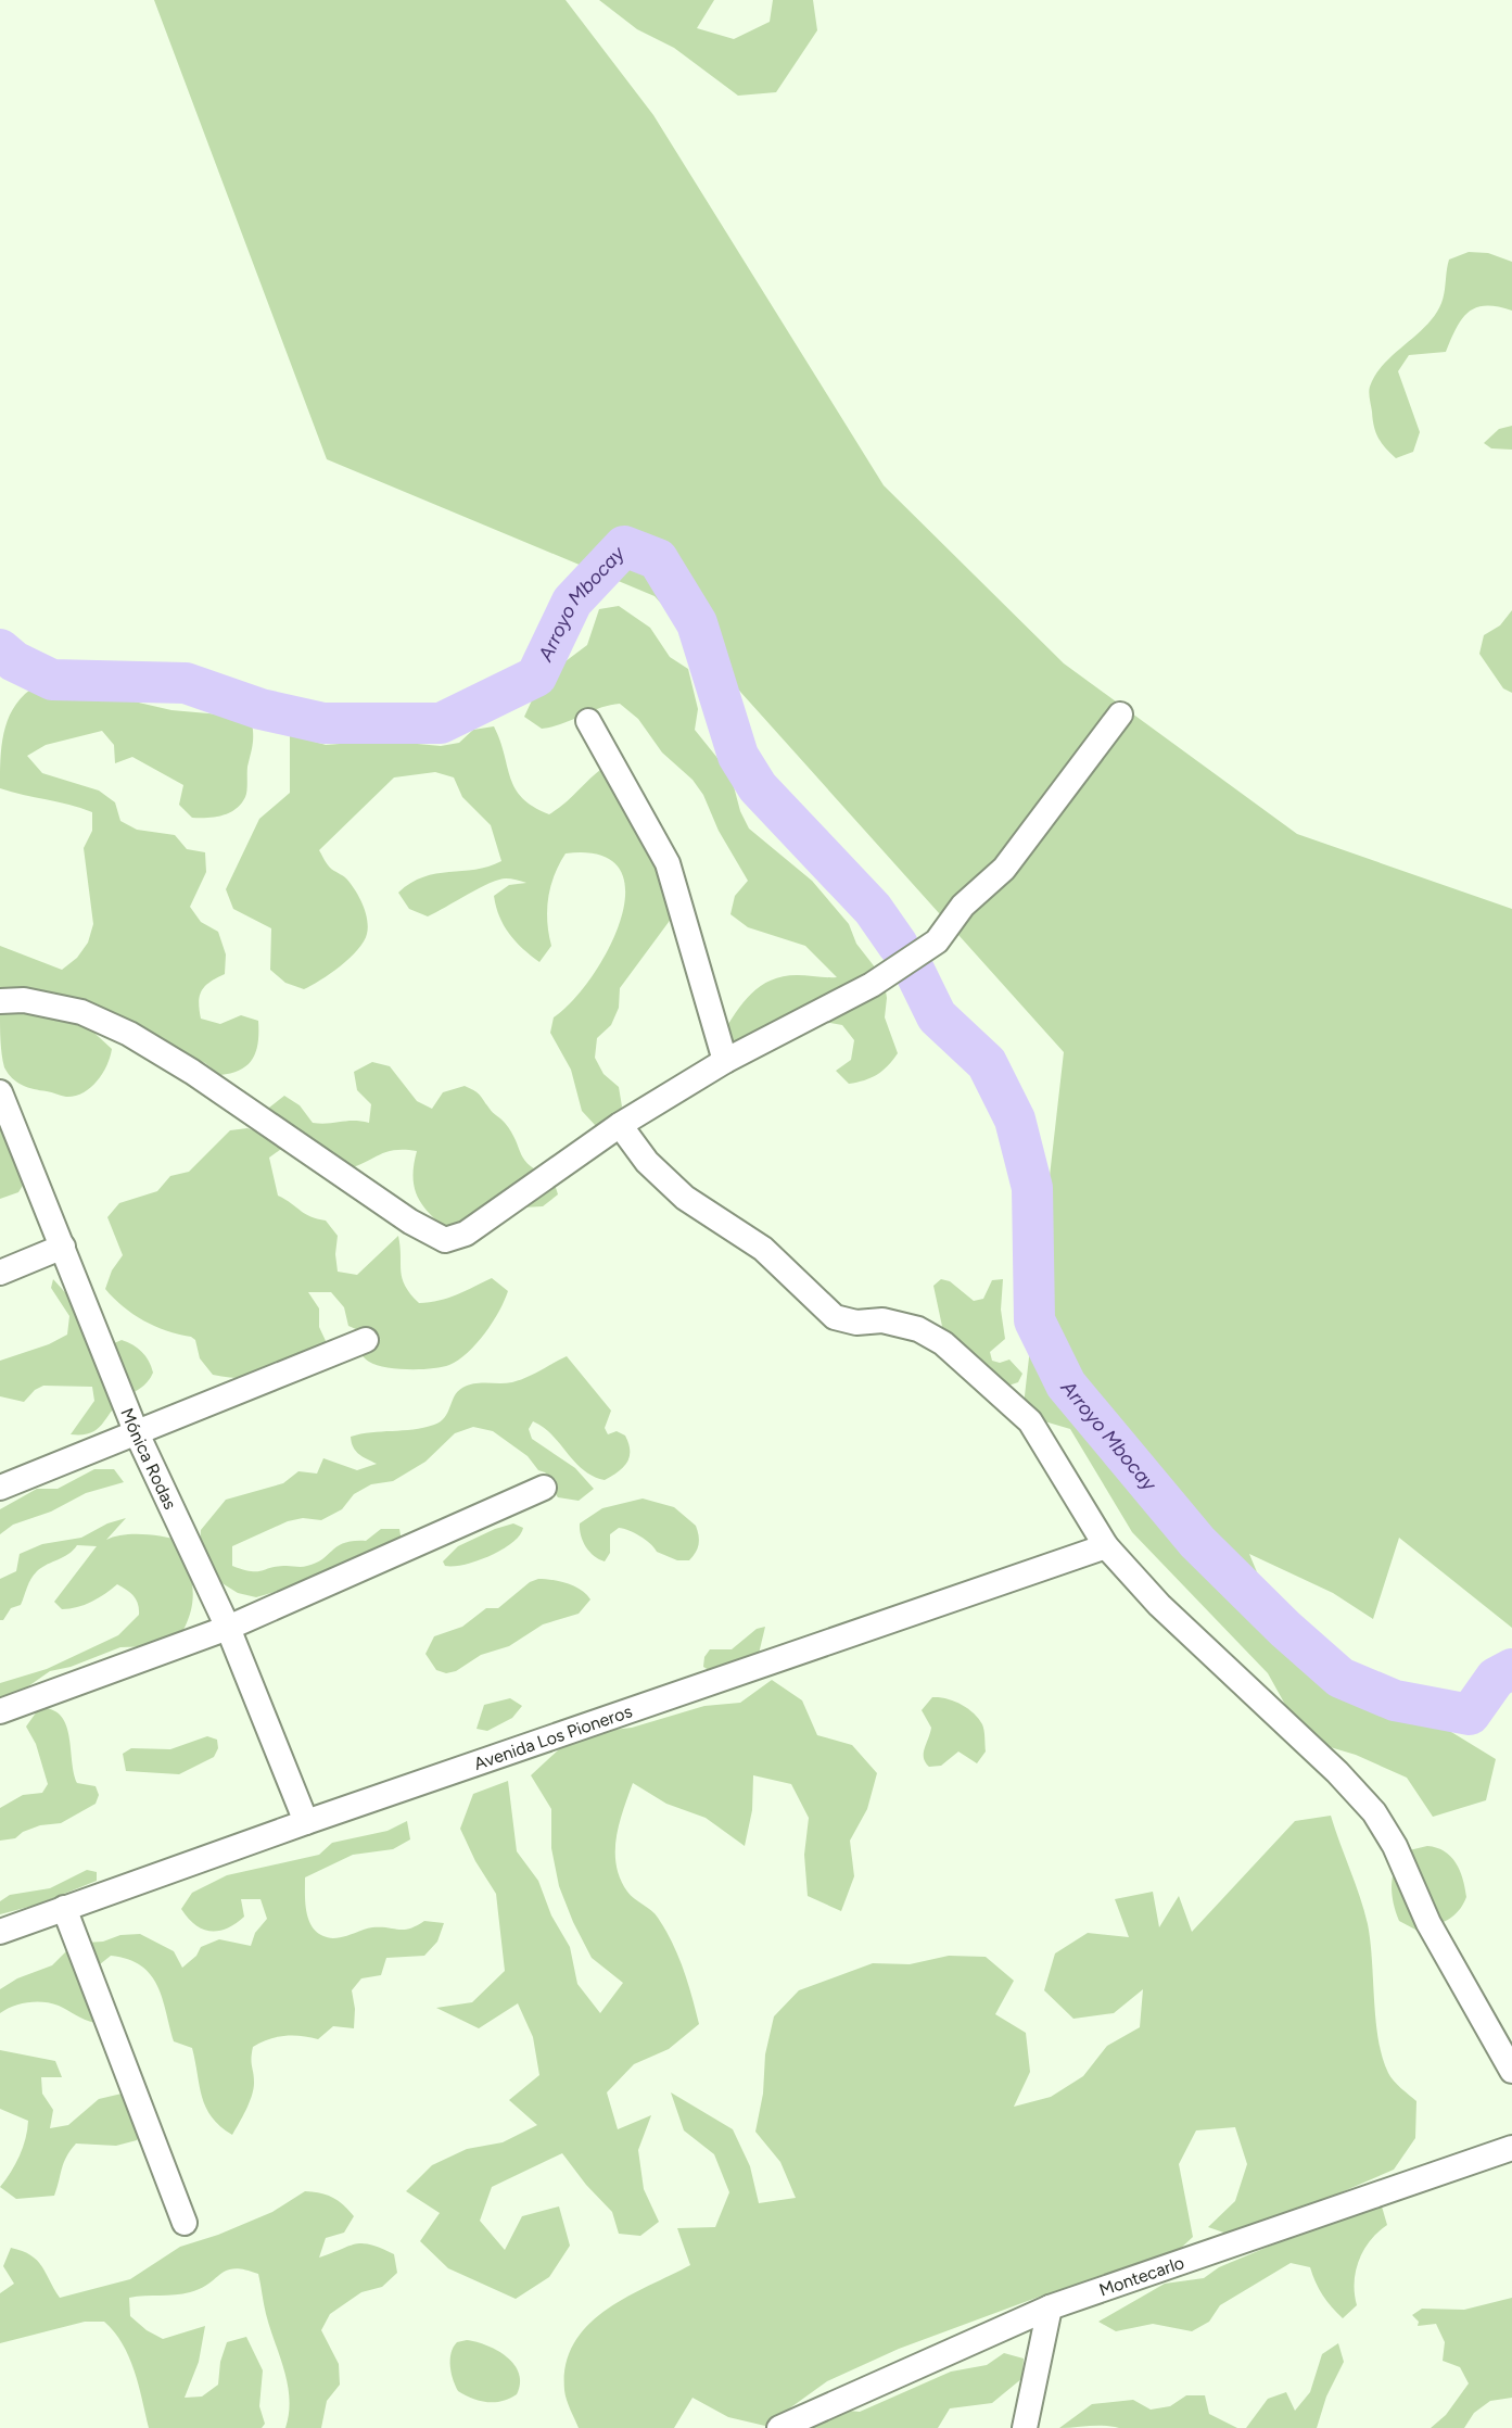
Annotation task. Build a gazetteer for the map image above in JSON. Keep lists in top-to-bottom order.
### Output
{
  "streets": {
    "street": ["Mónica Rodas", "Avenida Los Pioneros", "Montecarlo"]
  },
  "crossings": [
    ["Mónica Rodas", "Avenida Los Pioneros"]
  ],
  "water": ["Arroyo Mbocay"]
}
